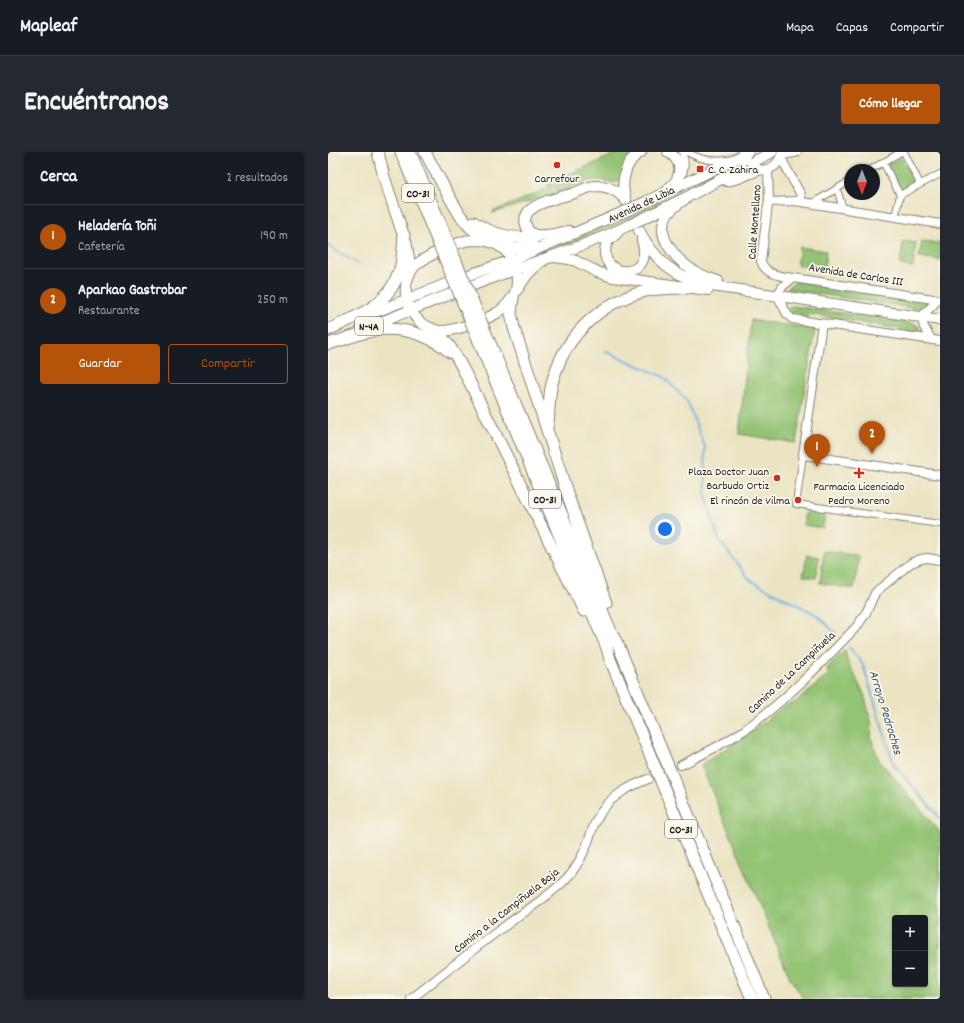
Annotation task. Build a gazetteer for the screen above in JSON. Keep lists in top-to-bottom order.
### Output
{
  "streets": {
    "highway": ["CO-31"],
    "main road": ["Avenida de Libia", "N-4A"],
    "street": [
      "Calle Montellano",
      "Avenida de Carlos III",
      "Camino de La Campiñuela",
      "Camino a la Campiñuela Baja"
    ]
  },
  "crossings": [
    ["Calle Montellano", "Avenida de Carlos III"]
  ],
  "water": ["Arroyo Pedroches"],
  "places": {
    "other": ["Carrefour", "Plaza Doctor Juan Barbudo Ortiz", "El rincón de Vilma"],
    "transit": ["C. C. Zahira"],
    "health": ["Farmacia Licenciado Pedro Moreno"]
  },
  "north": "bottom",
  "page": {
    "header": "Mapleaf",
    "nav": ["Mapa", "Capas", "Compartir"],
    "title": "Encuéntranos",
    "buttons": [
      "Cómo llegar",
      ["Guardar", "Compartir"]
    ],
    "heading": ["Cerca", "2 resultados"],
    "list": [
      {
        "mark": "1",
        "name": "Heladería Toñi",
        "note": "Cafetería",
        "value": "190 m"
      },
      {
        "mark": "2",
        "name": "Aparkao Gastrobar",
        "note": "Restaurante",
        "value": "250 m"
      }
    ],
    "pins": ["2", "1"],
    "map_buttons": ["+", "−"]
  }
}
